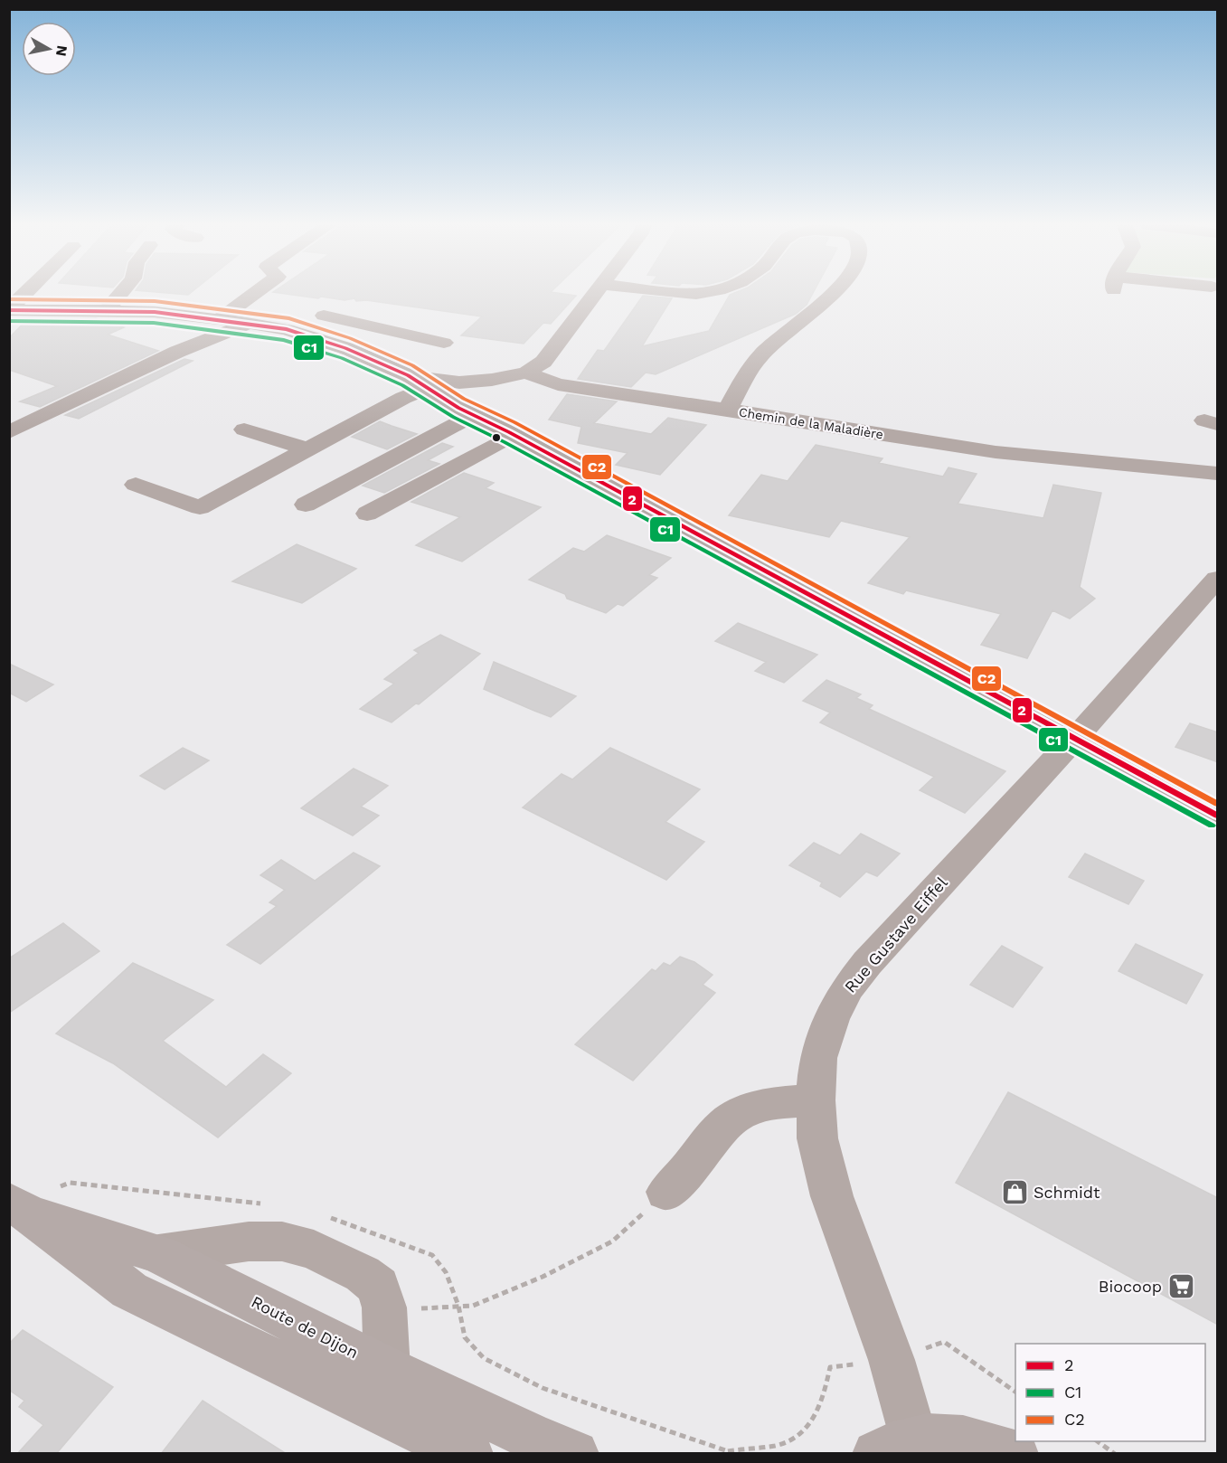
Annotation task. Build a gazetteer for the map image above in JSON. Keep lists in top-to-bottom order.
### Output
{
  "streets": {
    "main road": ["Route de Dijon"],
    "street": ["Chemin de la Maladière", "Rue Gustave Eiffel"]
  },
  "places": {
    "shop": ["Schmidt"],
    "supermarket": ["Biocoop"]
  },
  "lines": ["transit line C2", "transit line 2", "transit line C1"],
  "legend": ["2", "C1", "C2"],
  "north": "right"
}
